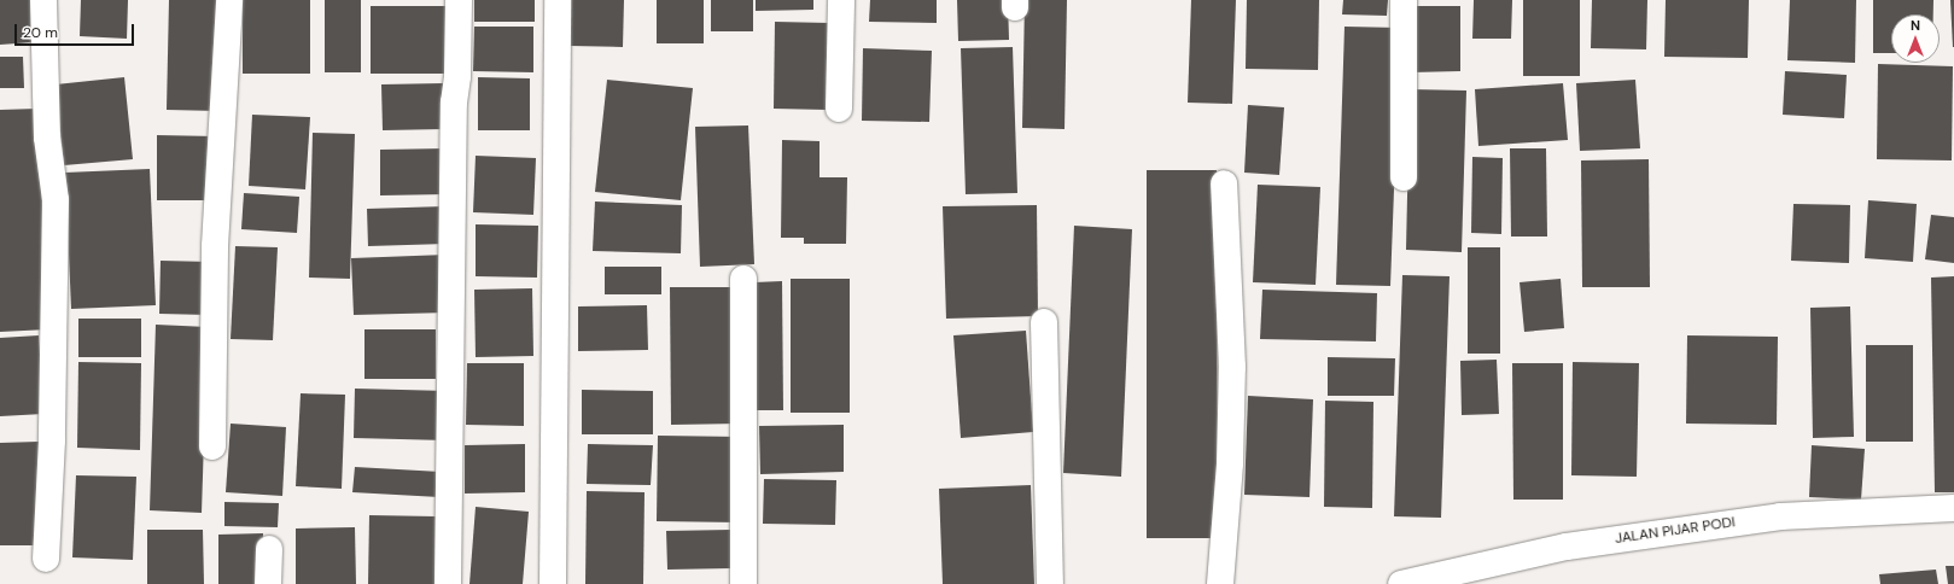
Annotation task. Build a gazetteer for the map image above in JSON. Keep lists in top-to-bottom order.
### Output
{
  "streets": {
    "street": ["JALAN PIJAR PODI"]
  },
  "scale_bar": "20 m",
  "north": "top"
}
